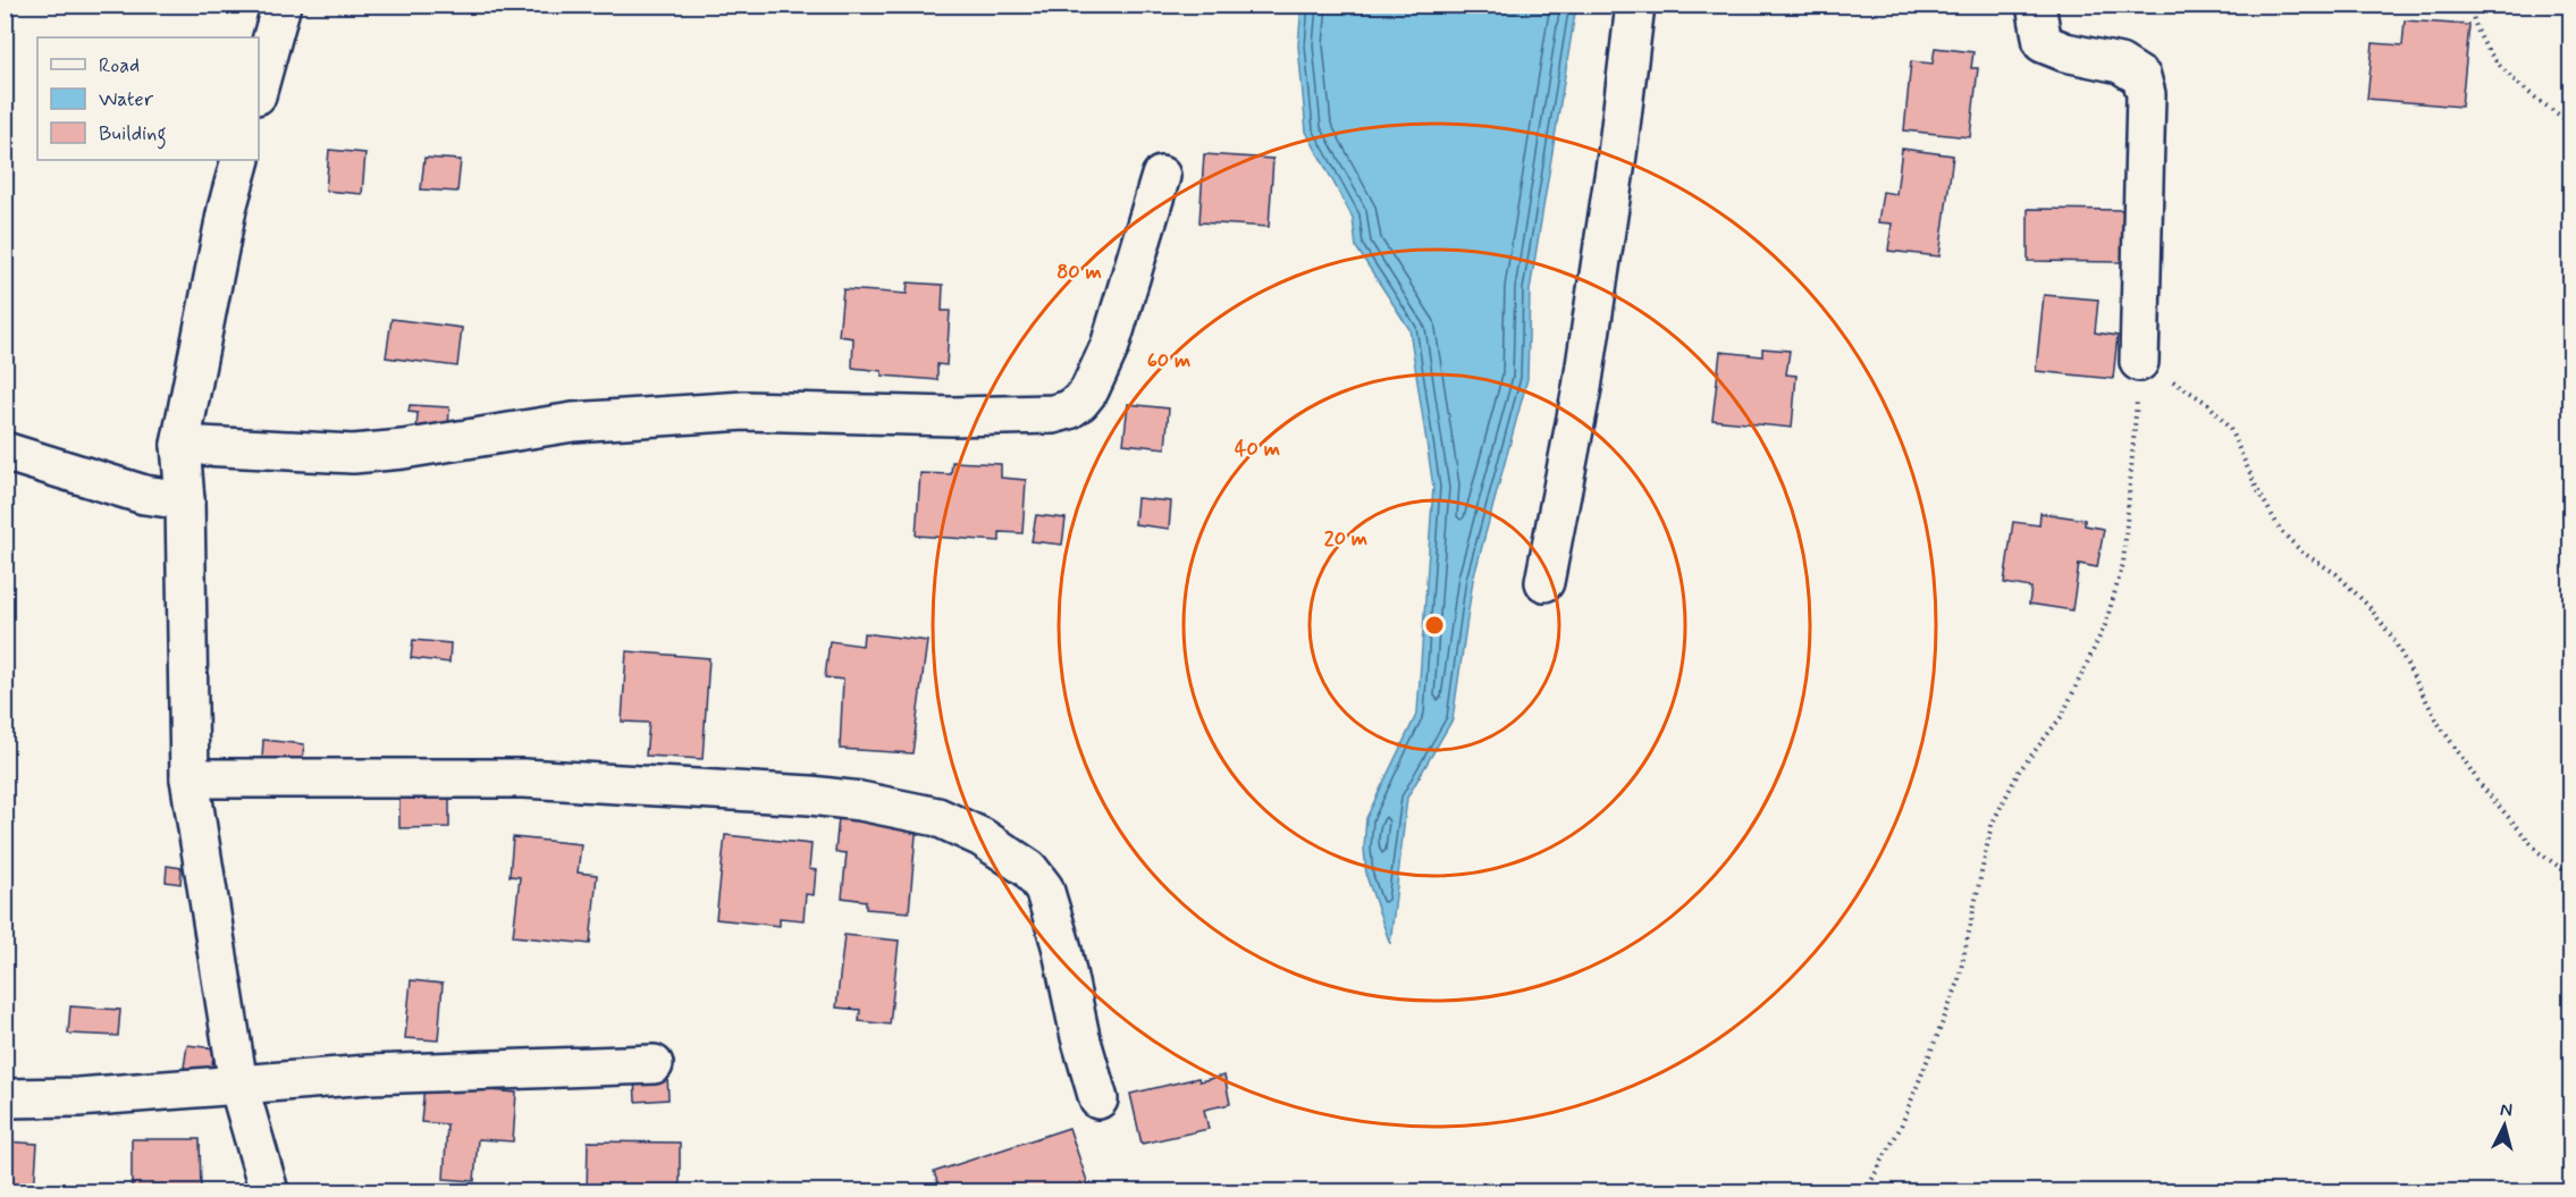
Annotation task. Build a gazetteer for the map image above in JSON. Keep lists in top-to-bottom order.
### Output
{
  "legend": ["Road", "Water", "Building"],
  "north": "top",
  "rings": [
    "80 m",
    "60 m",
    "40 m",
    "20 m"
  ]
}
